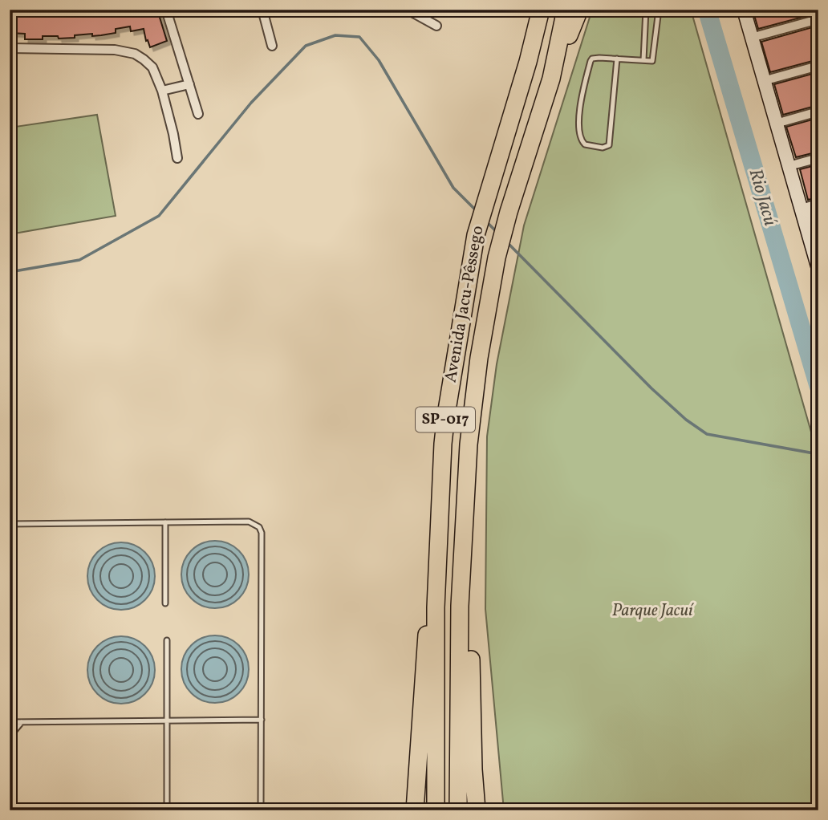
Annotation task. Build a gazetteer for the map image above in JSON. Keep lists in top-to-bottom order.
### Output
{
  "streets": {
    "highway": ["Avenida Jacu-Pêssego", "SP-017"]
  },
  "water": ["Rio Jacú"],
  "parks": ["Parque Jacuí"]
}
